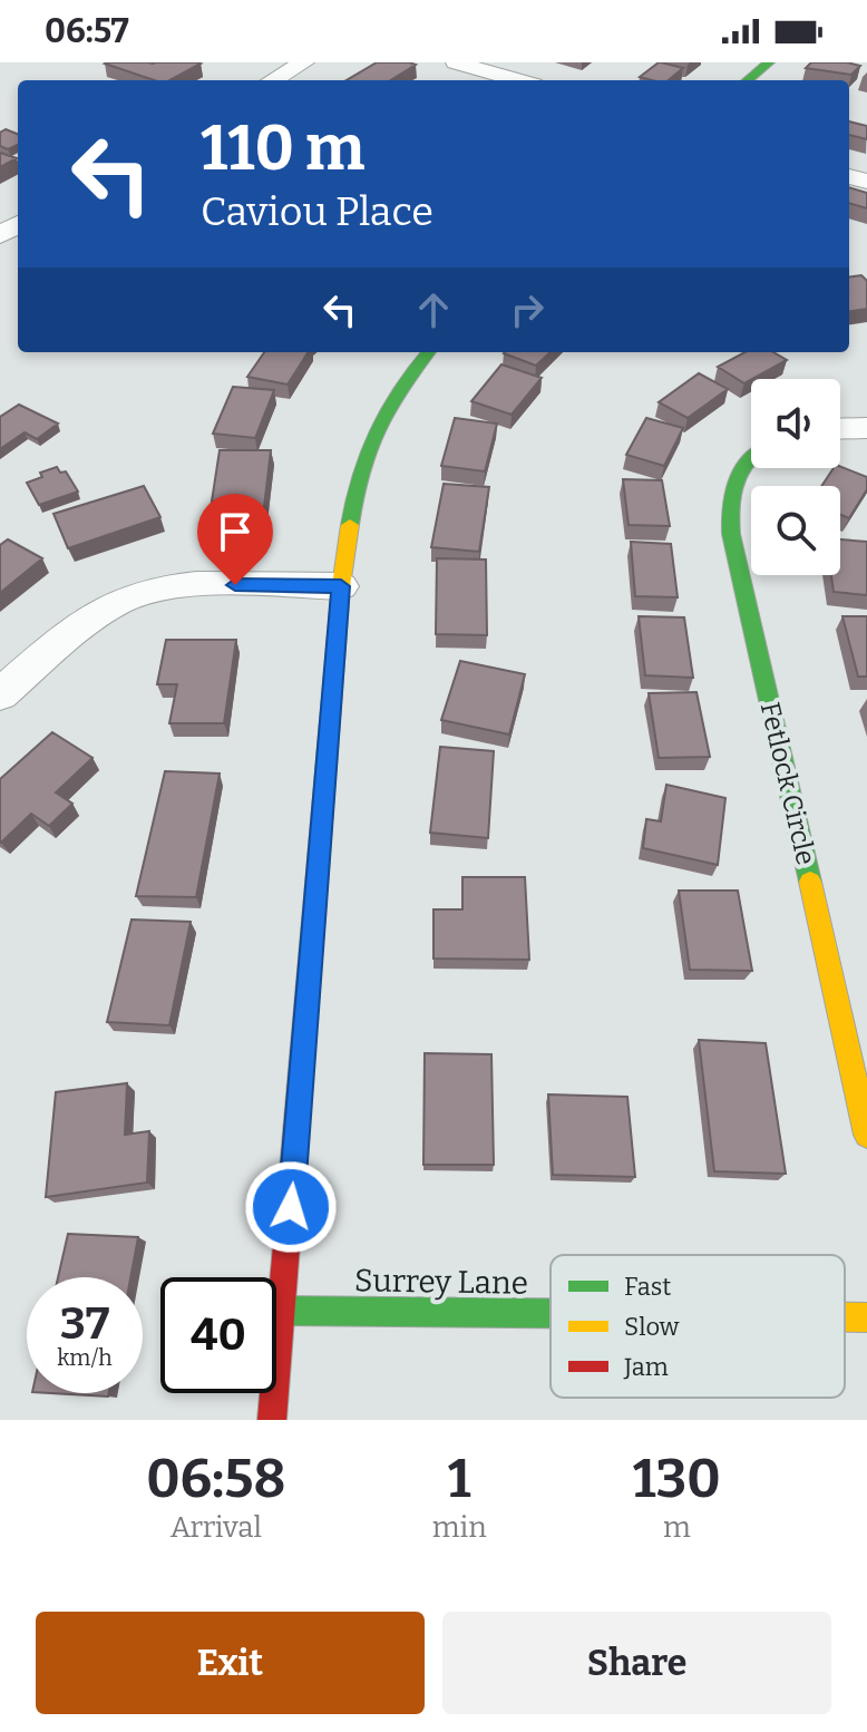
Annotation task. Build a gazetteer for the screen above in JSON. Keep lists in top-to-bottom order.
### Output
{
  "streets": {
    "street": ["Fetlock Circle", "Surrey Lane"]
  },
  "legend": ["Fast", "Slow", "Jam"],
  "page": {
    "status": "06:57",
    "turn": ["110 m", "Caviou Place"],
    "speed": "37 km/h",
    "limit": "40",
    "eta": [
      "06:58",
      "Arrival",
      "1",
      "min",
      "130",
      "m"
    ],
    "buttons": ["Exit", "Share"]
  }
}
